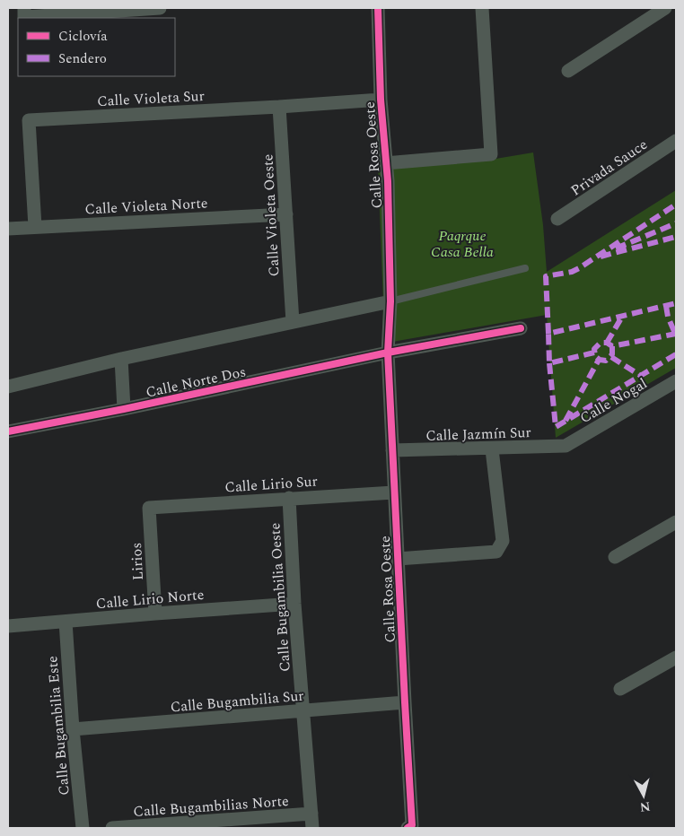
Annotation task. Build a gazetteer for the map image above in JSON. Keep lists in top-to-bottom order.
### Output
{
  "streets": {
    "street": [
      "Calle Violeta Sur",
      "Calle Rosa Oeste",
      "Privada Sauce",
      "Calle Violeta Norte",
      "Calle Violeta Oeste",
      "Calle Norte Dos",
      "Calle Nogal",
      "Calle Jazmín Sur",
      "Calle Lirio Sur",
      "Lirios",
      "Calle Bugambilia Oeste",
      "Calle Lirio Norte",
      "Calle Bugambilia Sur",
      "Calle Bugambilia Este",
      "Calle Bugambilias Norte"
    ]
  },
  "crossings": [
    ["Calle Violeta Sur", "Calle Rosa Oeste"],
    ["Calle Violeta Sur", "Calle Violeta Norte"],
    ["Calle Violeta Sur", "Calle Violeta Oeste"],
    ["Calle Rosa Oeste", "Calle Norte Dos"],
    ["Calle Rosa Oeste", "Calle Jazmín Sur"],
    ["Calle Rosa Oeste", "Calle Lirio Sur"],
    ["Calle Rosa Oeste", "Calle Bugambilia Sur"],
    ["Calle Violeta Norte", "Calle Violeta Oeste"],
    ["Calle Nogal", "Calle Jazmín Sur"],
    ["Calle Lirio Sur", "Lirios"],
    ["Calle Lirio Sur", "Calle Bugambilia Oeste"],
    ["Lirios", "Calle Lirio Norte"],
    ["Calle Bugambilia Oeste", "Calle Lirio Norte"],
    ["Calle Bugambilia Oeste", "Calle Bugambilia Sur"],
    ["Calle Bugambilia Oeste", "Calle Bugambilias Norte"],
    ["Calle Lirio Norte", "Calle Bugambilia Este"],
    ["Calle Bugambilia Sur", "Calle Bugambilia Este"]
  ],
  "parks": ["Paqrque Casa Bella"],
  "legend": ["Ciclovía", "Sendero"],
  "north": "bottom"
}
